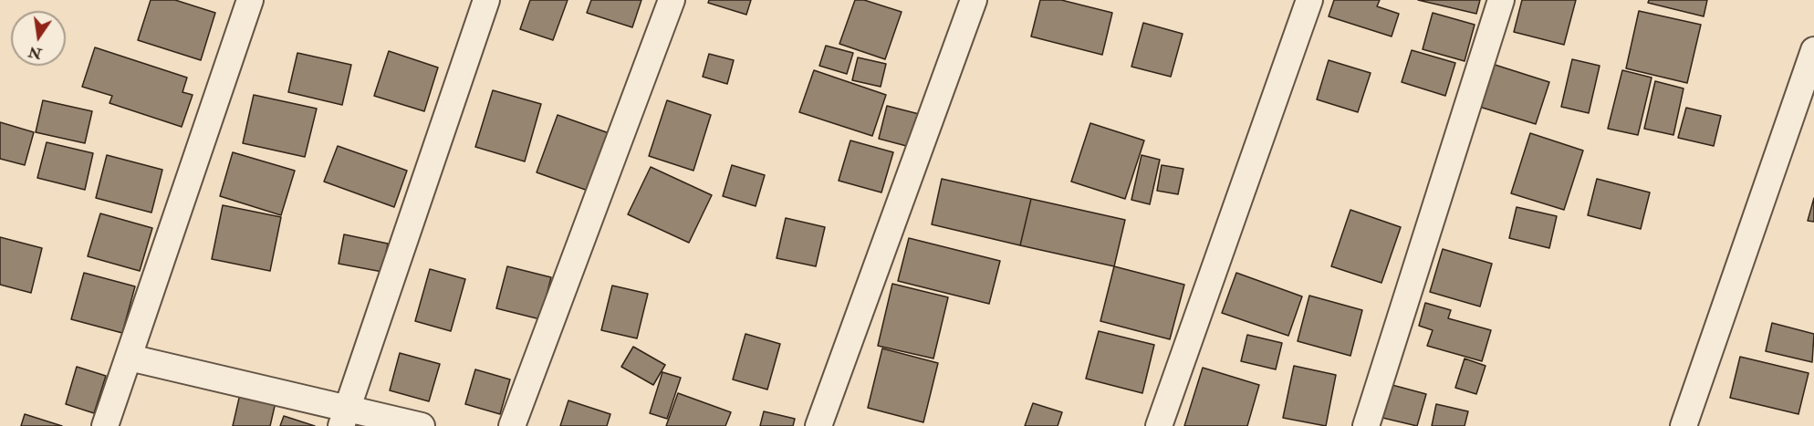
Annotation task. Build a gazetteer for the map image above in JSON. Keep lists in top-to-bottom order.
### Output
{
  "north": "bottom"
}
